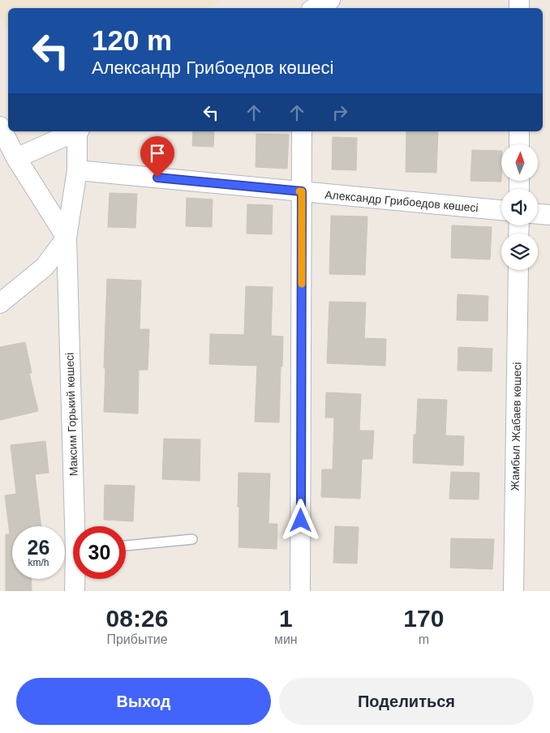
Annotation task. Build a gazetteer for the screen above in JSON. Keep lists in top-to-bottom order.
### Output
{
  "streets": {
    "street": ["Александр Грибоедов көшесі", "Максим Горький көшесі", "Жамбыл Жабаев көшесі"]
  },
  "crossings": [
    ["Александр Грибоедов көшесі", "Максим Горький көшесі"]
  ],
  "north": "top",
  "page": {
    "turn": ["120 m", "Александр Грибоедов көшесі"],
    "speed": "26 km/h",
    "limit": "30",
    "eta": [
      "08:26",
      "Прибытие",
      "1",
      "мин",
      "170",
      "m"
    ],
    "buttons": ["Выход", "Поделиться"]
  }
}
